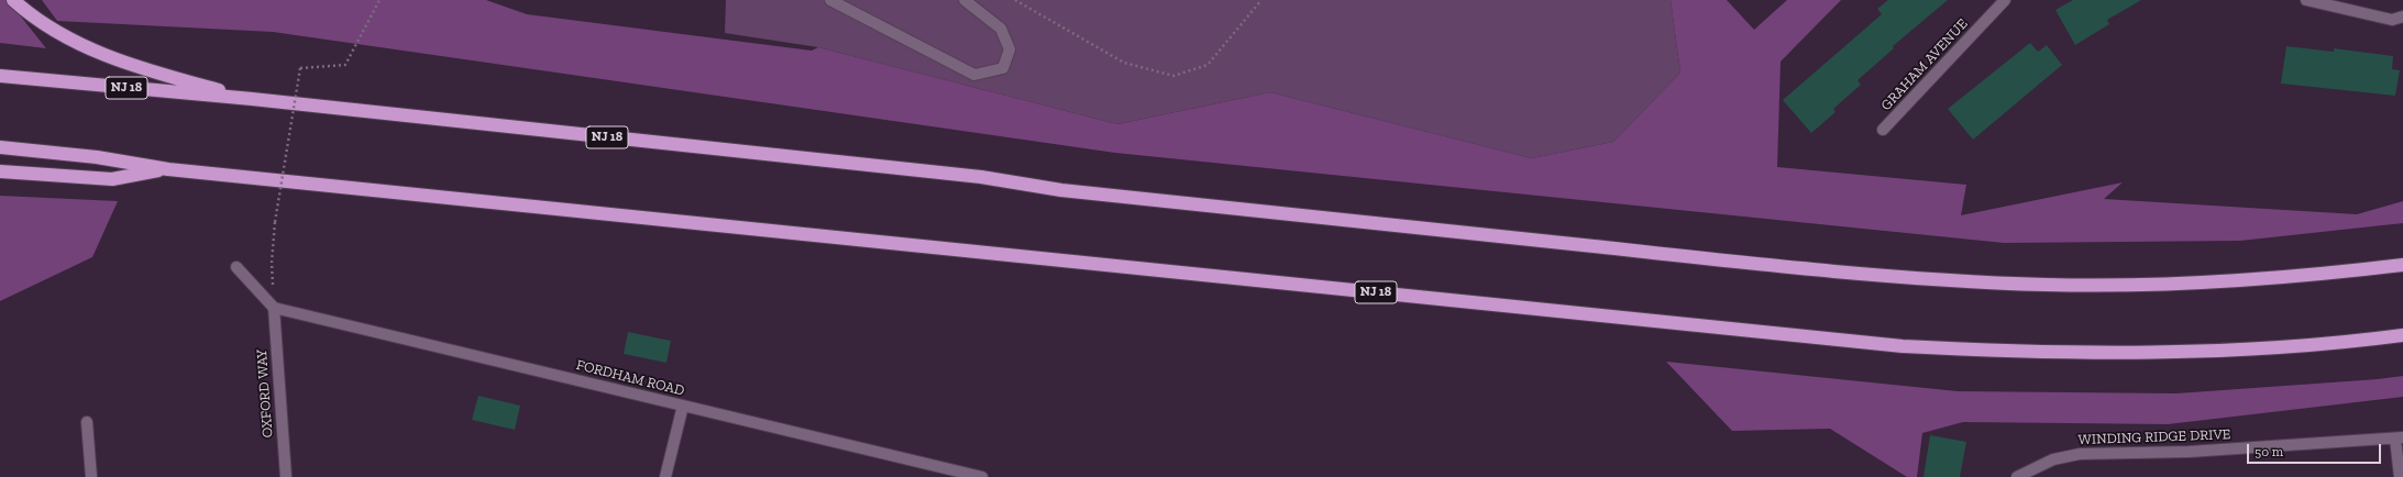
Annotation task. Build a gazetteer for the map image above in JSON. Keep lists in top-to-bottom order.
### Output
{
  "streets": {
    "highway": ["NJ 18"],
    "street": [
      "GRAHAM AVENUE",
      "FORDHAM ROAD",
      "OXFORD WAY",
      "WINDING RIDGE DRIVE"
    ]
  },
  "crossings": [
    ["FORDHAM ROAD", "OXFORD WAY"]
  ],
  "scale_bar": "50 m"
}
